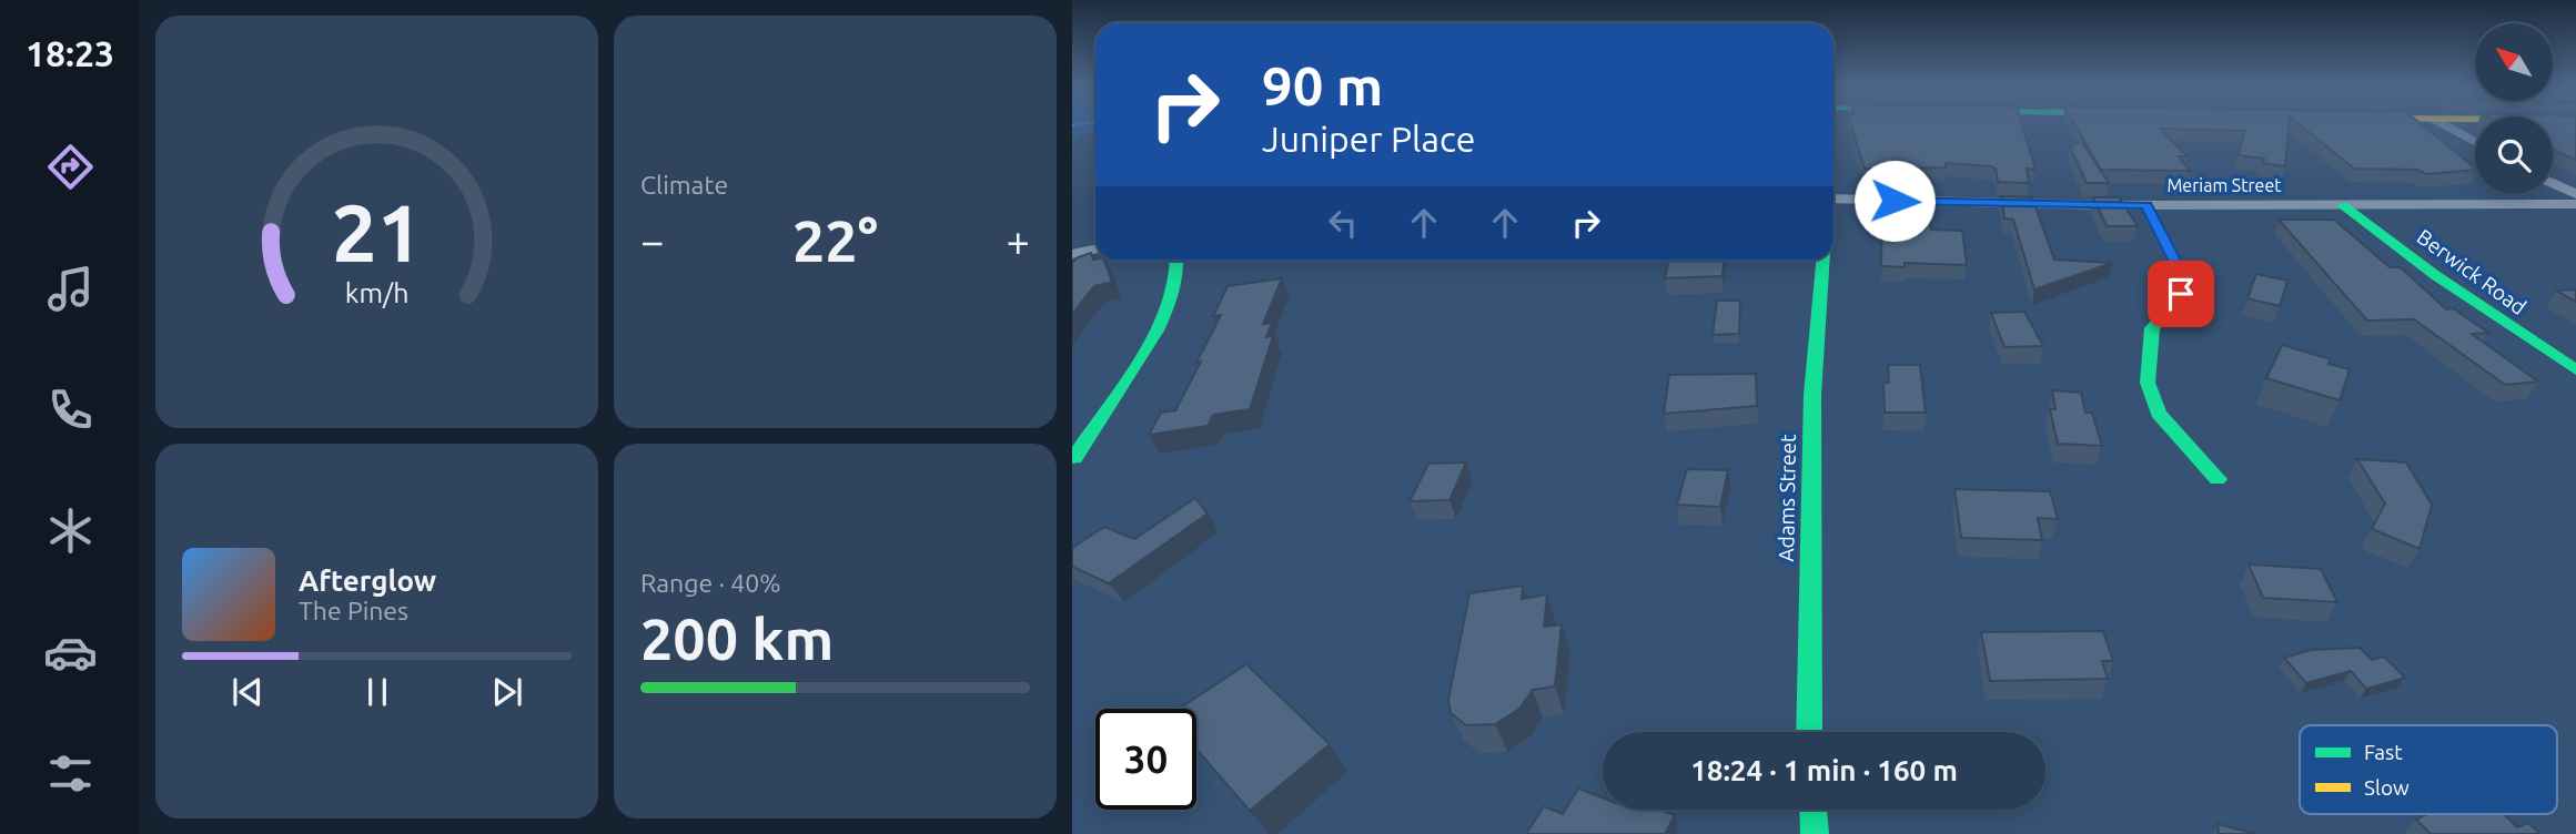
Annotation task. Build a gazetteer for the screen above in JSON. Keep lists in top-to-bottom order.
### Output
{
  "streets": {
    "street": ["Meriam Street", "Berwick Road", "Adams Street"]
  },
  "crossings": [
    ["Meriam Street", "Berwick Road"]
  ],
  "legend": ["Fast", "Slow"],
  "north": "top left",
  "page": {
    "tabs": "18:23",
    "tile": [
      "Climate",
      ["Range · 40%", "200 km"]
    ],
    "turn": ["90 m", "Juniper Place"],
    "heat": ["−", "22°", "+"],
    "song": ["Afterglow", "The Pines"],
    "limit": "30",
    "trip": "18:24 · 1 min · 160 m",
    "gauge": ["21", "km/h"]
  }
}
